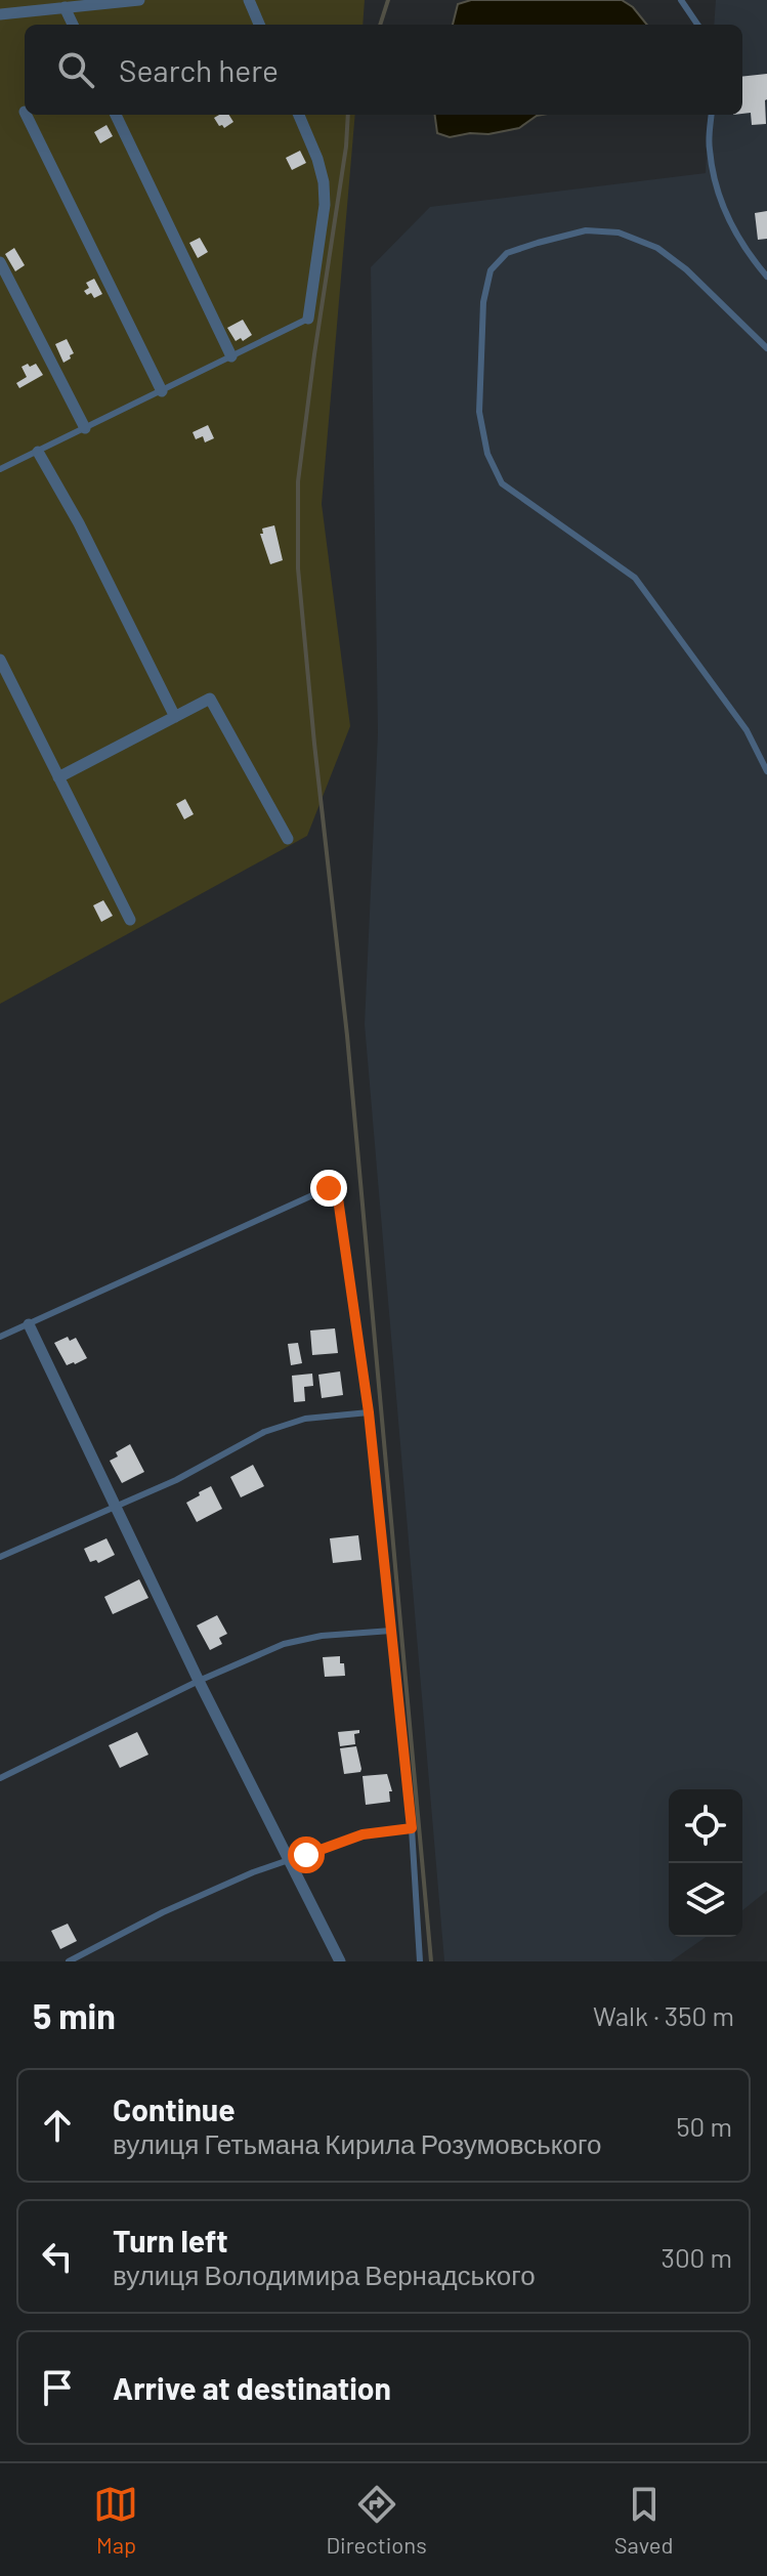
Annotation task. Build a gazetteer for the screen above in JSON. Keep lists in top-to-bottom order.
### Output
{
  "page": {
    "search": "Search here",
    "heading": ["5 min", "Walk · 350 m"],
    "list": [
      ["Continue", "вулиця Гетьмана Кирила Розумовського", "50 m"],
      ["Turn left", "вулиця Володимира Вернадського", "300 m"],
      "Arrive at destination"
    ],
    "nav": ["Map", "Directions", "Saved"]
  }
}
